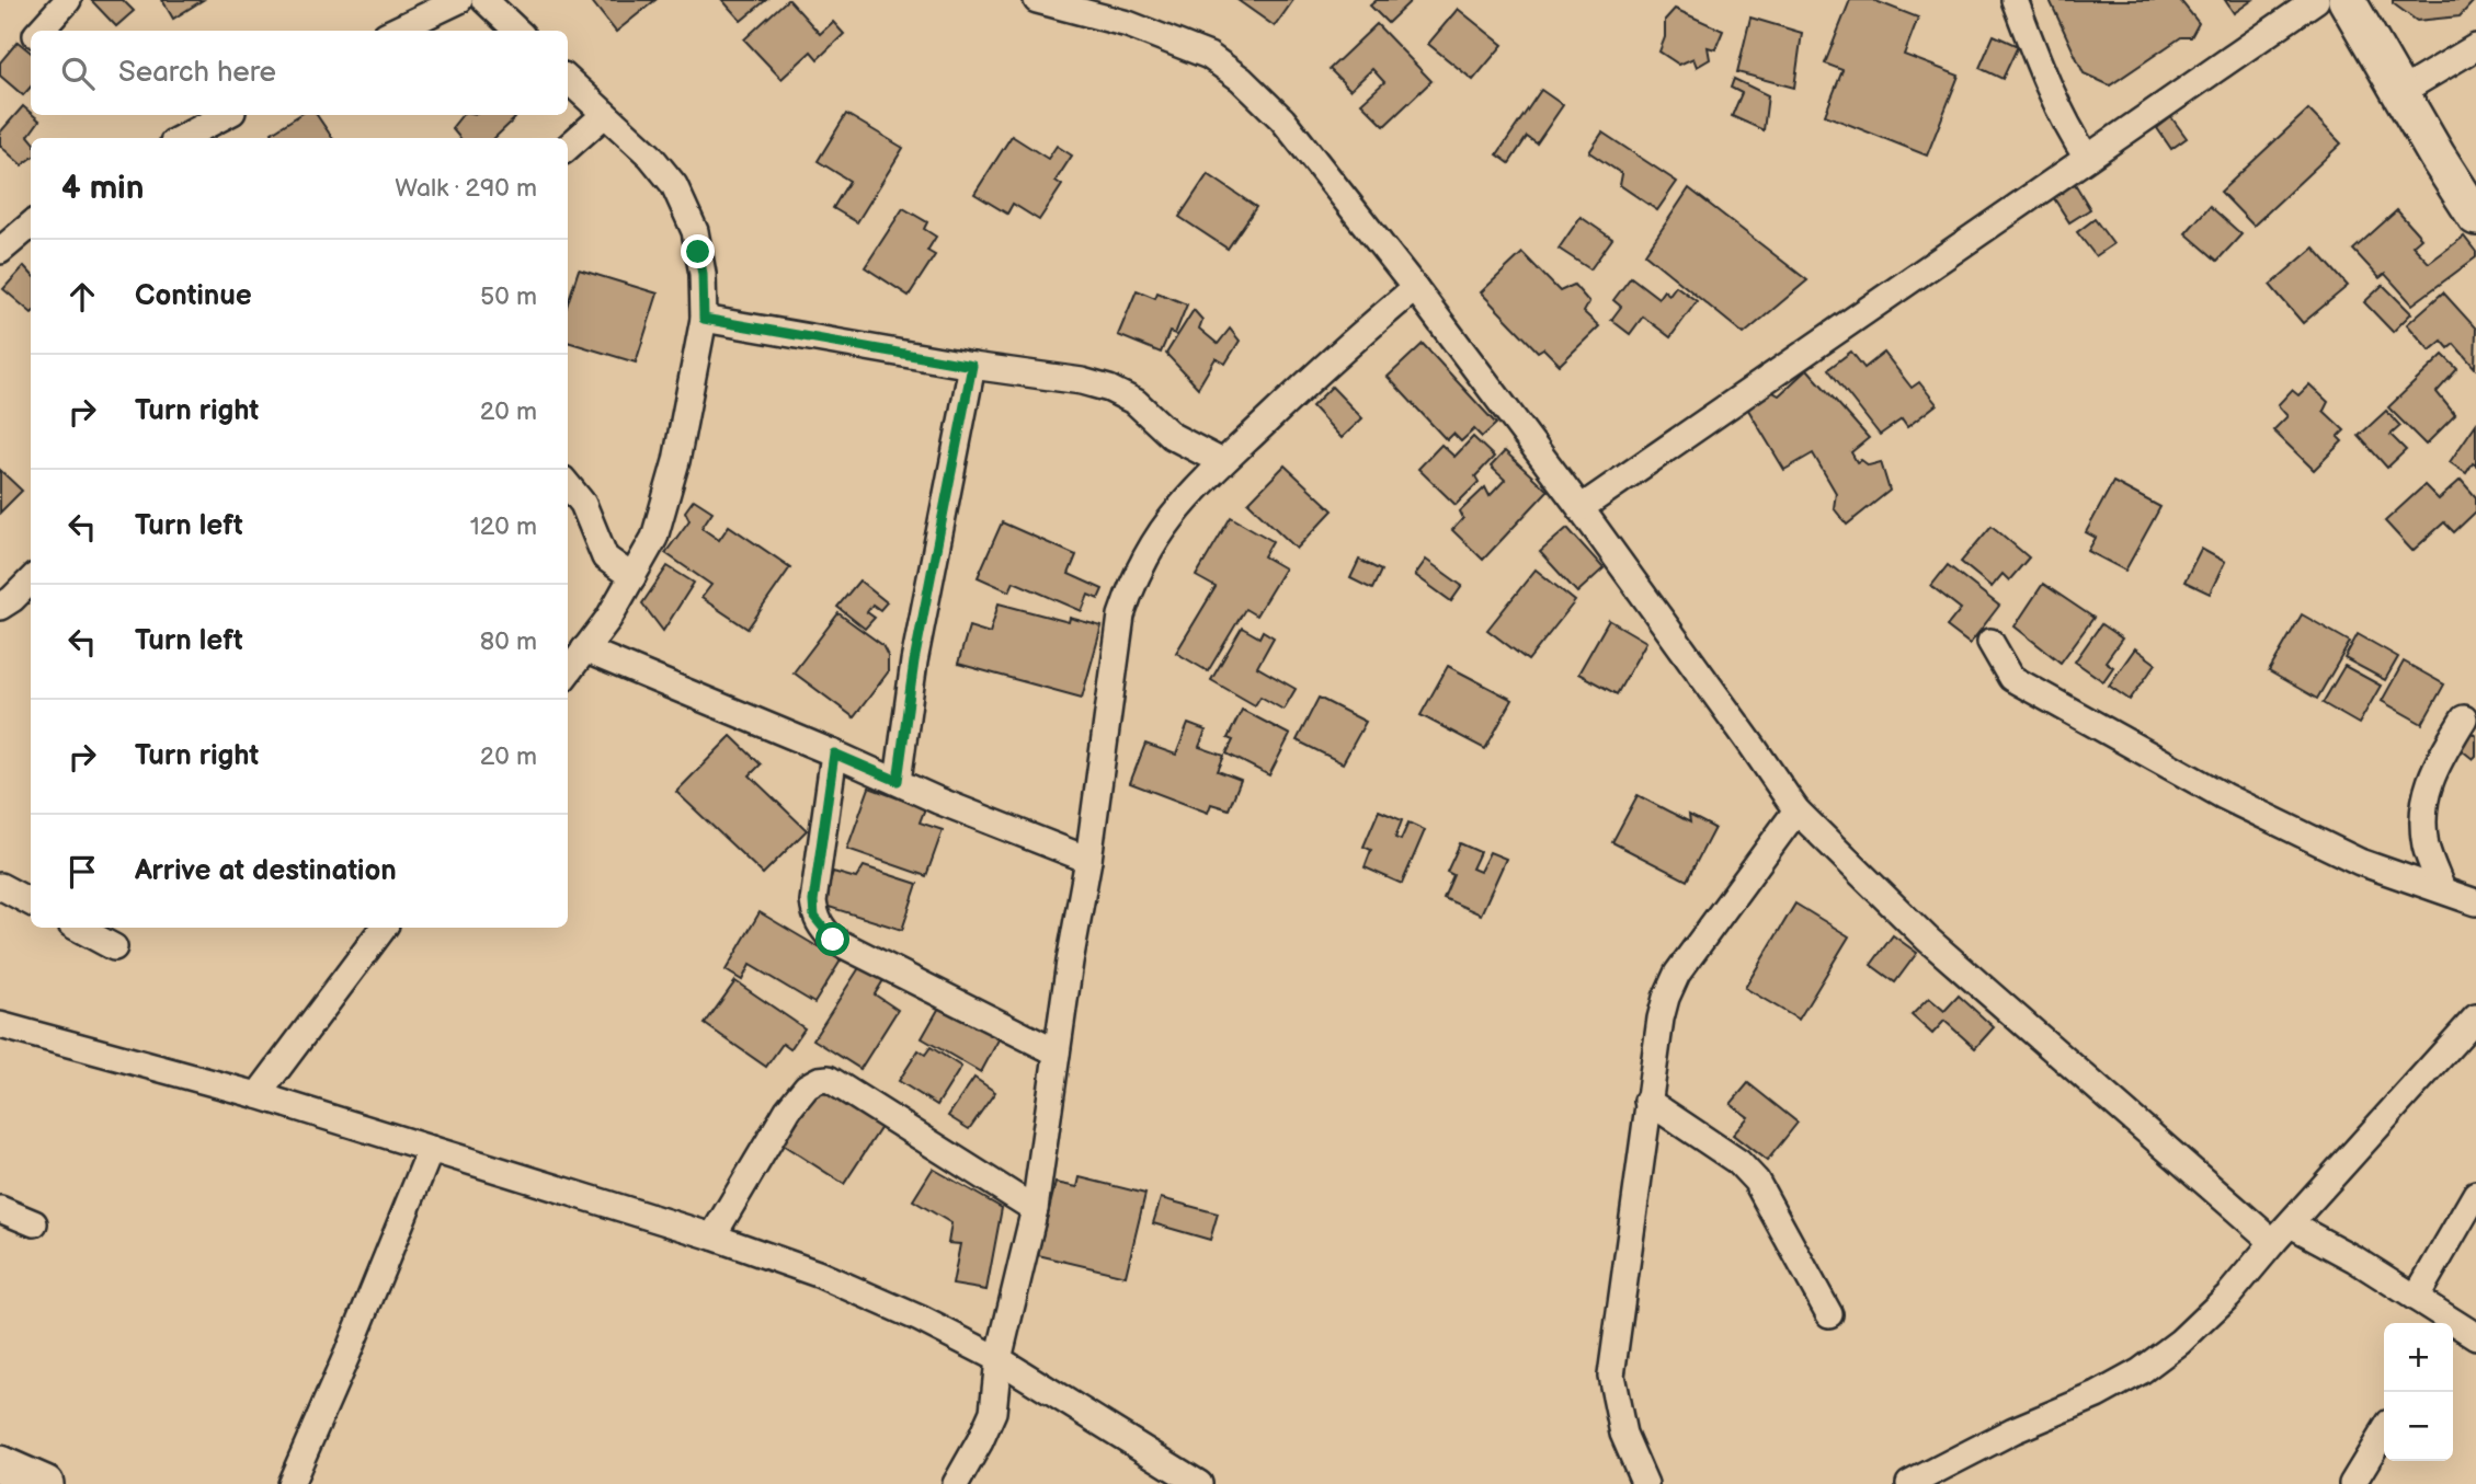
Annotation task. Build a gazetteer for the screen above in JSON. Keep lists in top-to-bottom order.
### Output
{
  "page": {
    "search": "Search here",
    "heading": ["4 min", "Walk · 290 m"],
    "list": [
      ["Continue", "50 m"],
      ["Turn right", "20 m"],
      ["Turn left", "120 m"],
      ["Turn left", "80 m"],
      ["Turn right", "20 m"],
      "Arrive at destination"
    ],
    "map_buttons": ["+", "−"]
  }
}
